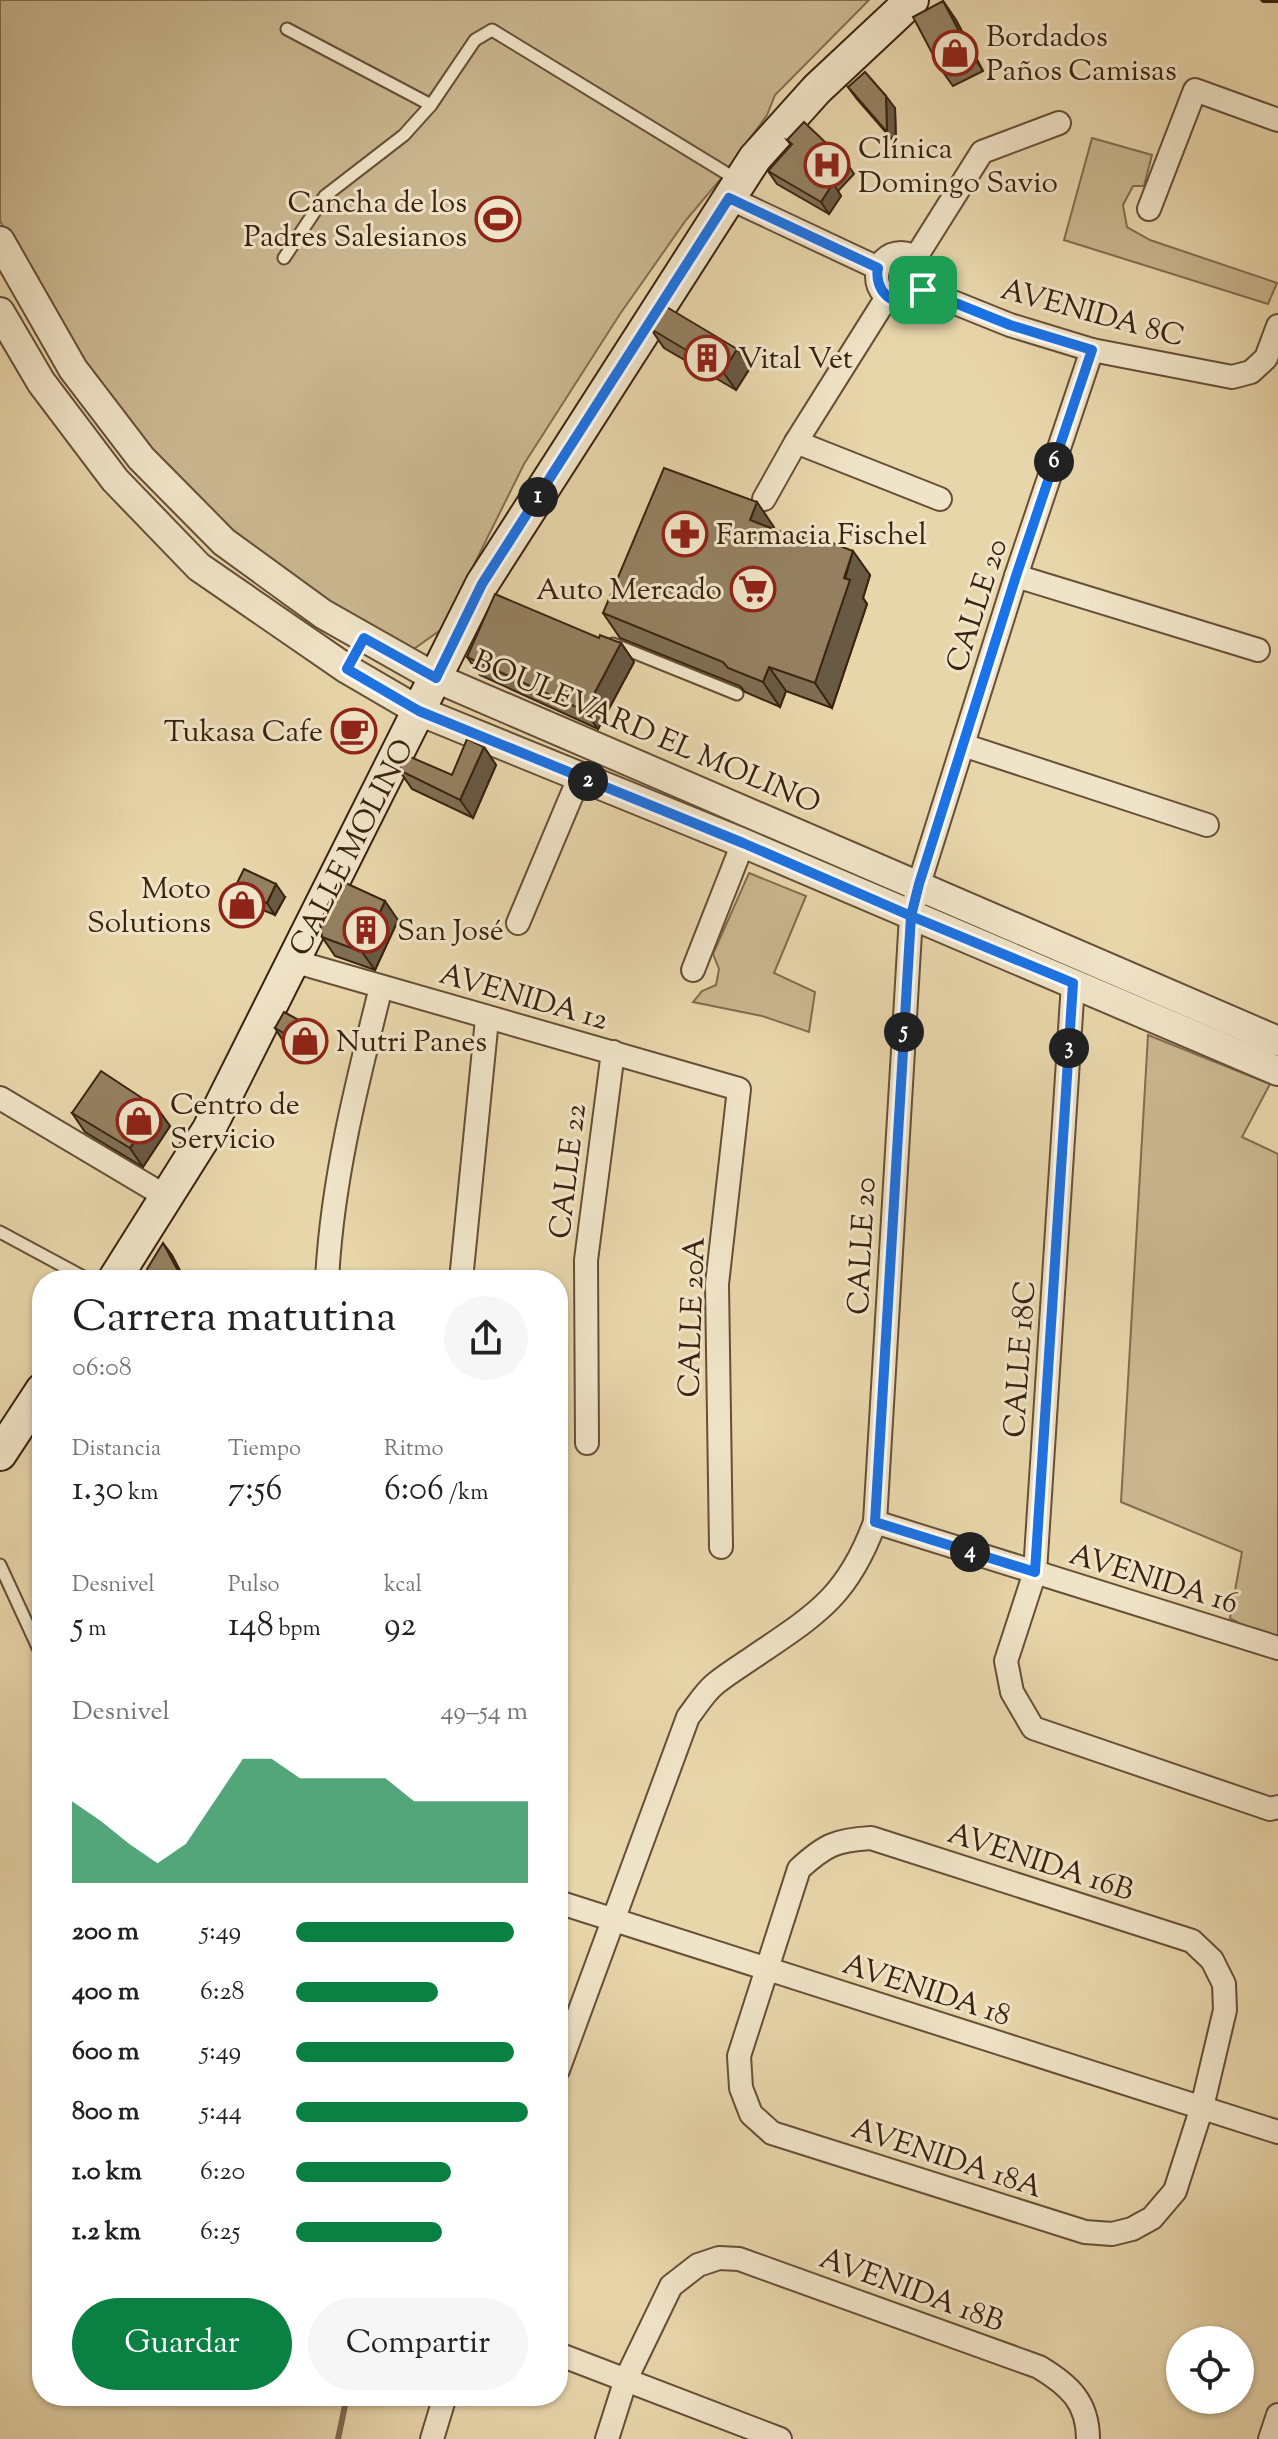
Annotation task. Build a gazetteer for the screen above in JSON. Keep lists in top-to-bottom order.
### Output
{
  "streets": {
    "main road": ["CALLE MOLINO"],
    "street": [
      "AVENIDA 8C",
      "CALLE 20",
      "BOULEVARD EL MOLINO",
      "AVENIDA 12",
      "CALLE 22",
      "CALLE 20A",
      "CALLE 18C",
      "AVENIDA 16",
      "AVENIDA 16B",
      "AVENIDA 18",
      "AVENIDA 18A",
      "AVENIDA 18B"
    ]
  },
  "crossings": [
    ["AVENIDA 8C", "CALLE 20"],
    ["CALLE 20", "BOULEVARD EL MOLINO"],
    ["CALLE 20", "AVENIDA 16"],
    ["CALLE 20", "AVENIDA 18"],
    ["BOULEVARD EL MOLINO", "CALLE MOLINO"],
    ["CALLE MOLINO", "AVENIDA 12"],
    ["AVENIDA 12", "CALLE 22"],
    ["AVENIDA 12", "CALLE 20A"],
    ["CALLE 18C", "AVENIDA 16"],
    ["AVENIDA 16B", "AVENIDA 18"],
    ["AVENIDA 16B", "AVENIDA 18A"],
    ["AVENIDA 18", "AVENIDA 18A"]
  ],
  "places": {
    "shop": [
      "Bordados Paños Camisas",
      "Moto Solutions",
      "Nutri Panes",
      "Centro de Servicio"
    ],
    "hospital": ["Clínica Domingo Savio"],
    "sports": ["Cancha de los Padres Salesianos"],
    "building": ["Vital Vet", "San José"],
    "pharmacy": ["Farmacia Fischel"],
    "supermarket": ["Auto Mercado"],
    "cafe": ["Tukasa Cafe"]
  },
  "page": {
    "pins": [
      "6",
      "1",
      "2",
      "5",
      "3",
      "4"
    ],
    "heading": ["Carrera matutina", "06:08"],
    "stats": [
      ["Distancia", "1.30 km"],
      ["Tiempo", "7:56"],
      ["Ritmo", "6:06 /km"],
      ["Desnivel", "5 m"],
      ["Pulso", "148 bpm"],
      ["kcal", "92"]
    ],
    "chart": ["Desnivel", "49–54 m"],
    "list": [
      {
        "name": "200 m",
        "note": "5:49"
      },
      {
        "name": "400 m",
        "note": "6:28"
      },
      {
        "name": "600 m",
        "note": "5:49"
      },
      {
        "name": "800 m",
        "note": "5:44"
      },
      {
        "name": "1.0 km",
        "note": "6:20"
      },
      {
        "name": "1.2 km",
        "note": "6:25"
      }
    ],
    "buttons": ["Guardar", "Compartir"]
  }
}
